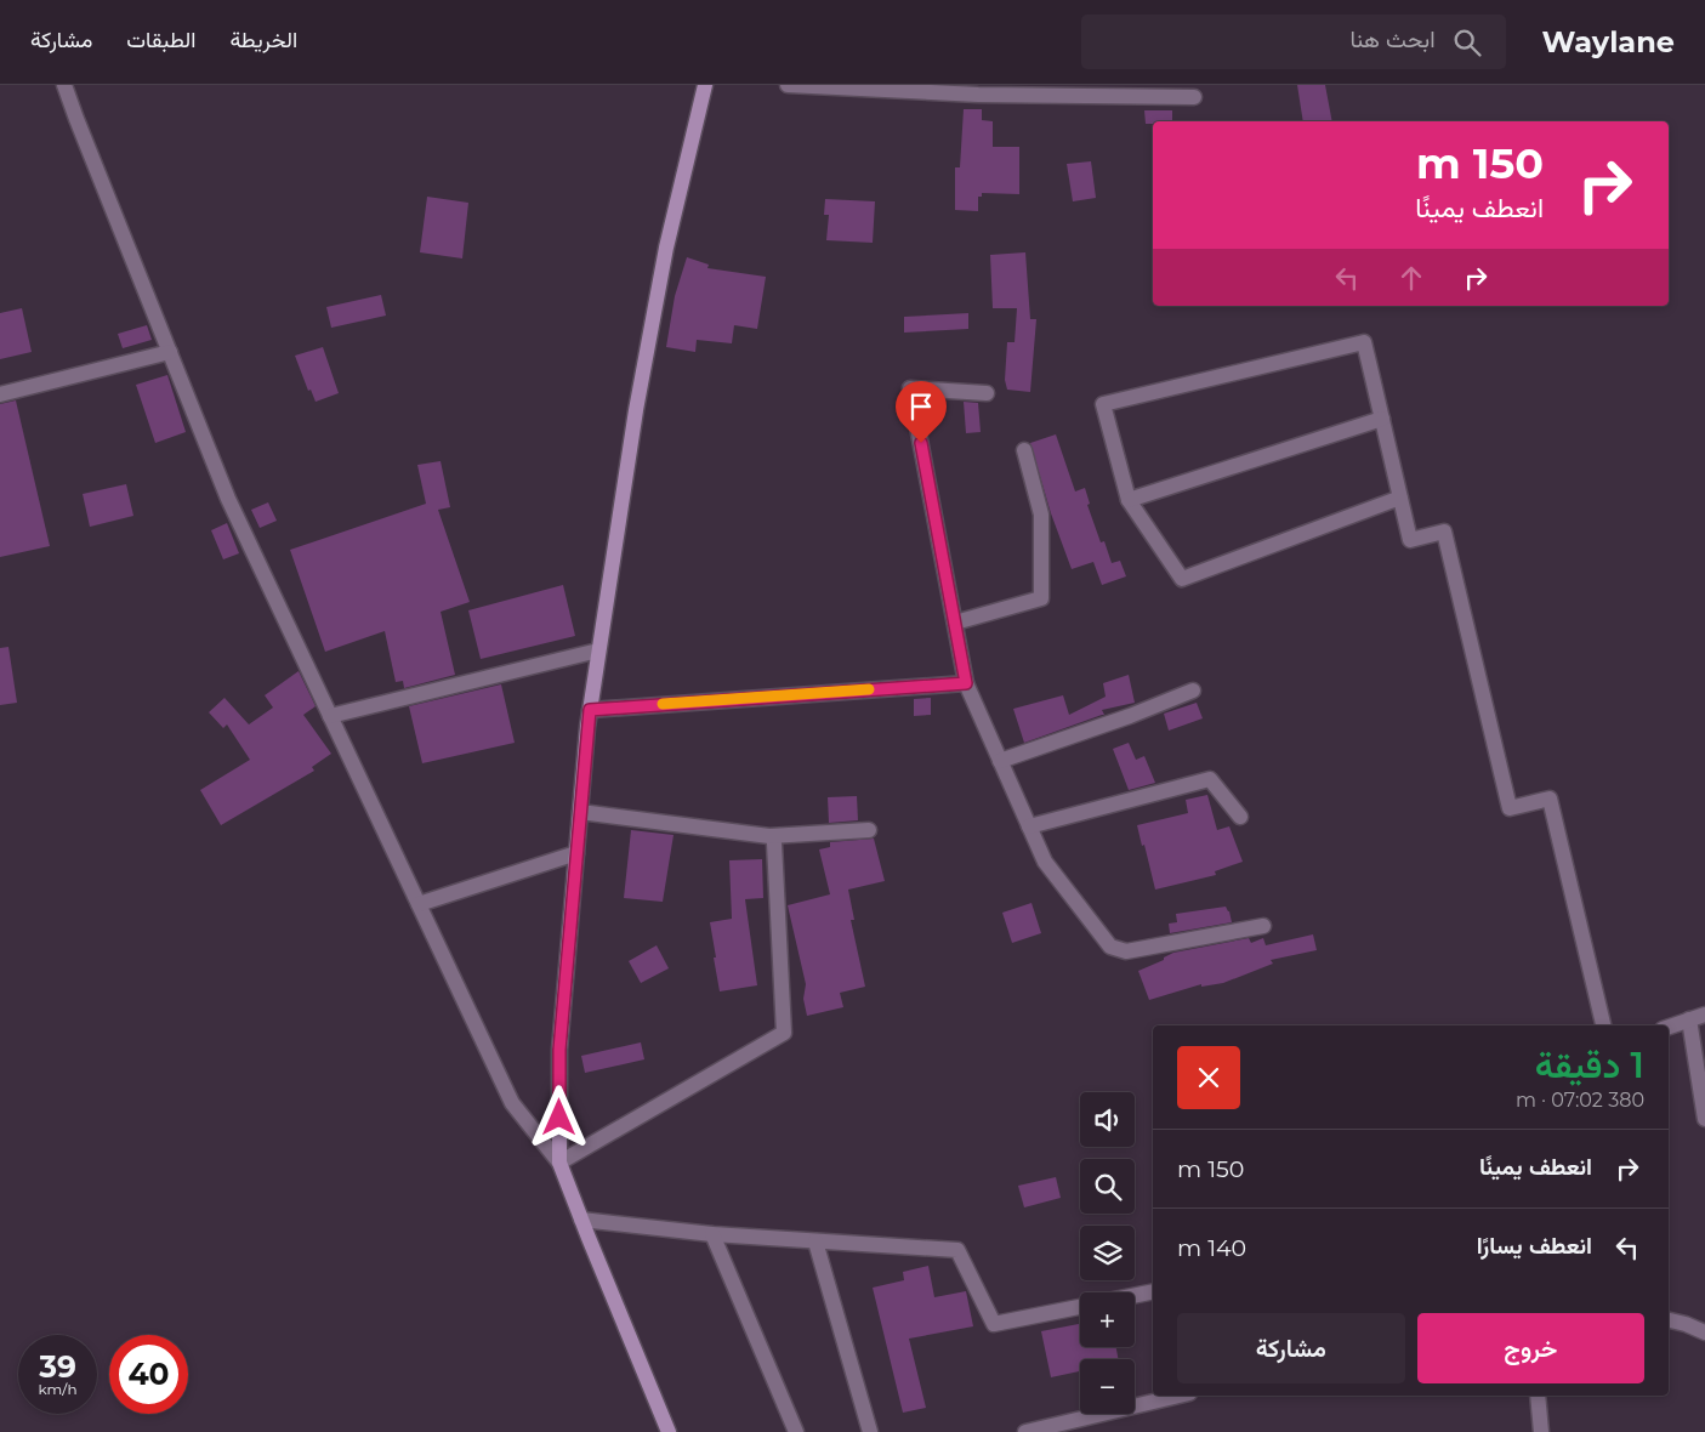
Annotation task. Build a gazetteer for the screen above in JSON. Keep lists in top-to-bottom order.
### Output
{
  "page": {
    "header": "Waylane",
    "search": "ابحث هنا",
    "nav": ["الخريطة", "الطبقات", "مشاركة"],
    "turn": ["150 m", "انعطف يمينًا"],
    "heading": ["1 دقيقة", "380 m · 07:02"],
    "map_buttons": ["+", "−"],
    "list": [
      {
        "name": "انعطف يمينًا",
        "value": "150 m"
      },
      {
        "name": "انعطف يسارًا",
        "value": "140 m"
      }
    ],
    "buttons": ["خروج", "مشاركة"],
    "speed": "39 km/h",
    "limit": "40"
  }
}
